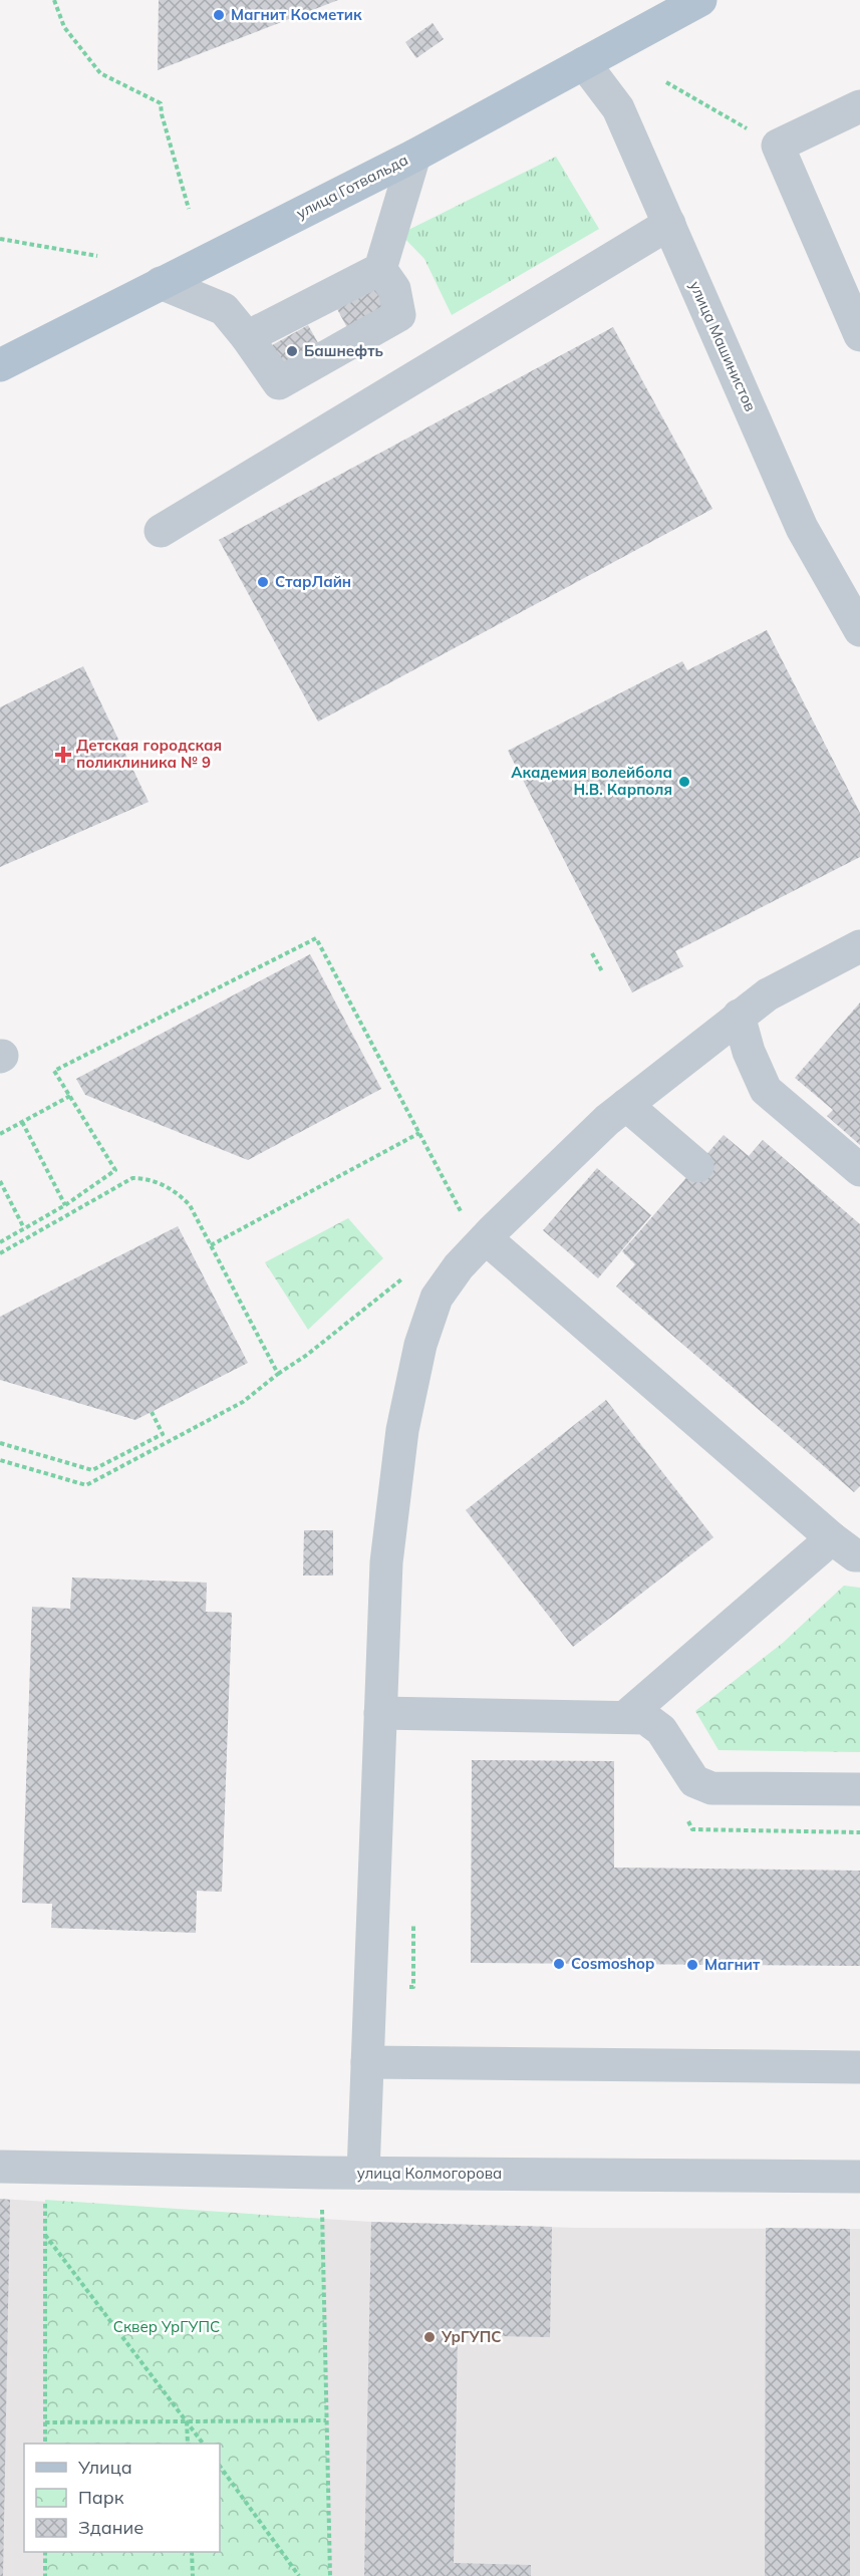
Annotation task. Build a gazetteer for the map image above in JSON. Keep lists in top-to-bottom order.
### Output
{
  "streets": {
    "main road": ["улица Готвальда"],
    "street": ["улица Машинистов", "улица Колмогорова"]
  },
  "crossings": [
    ["улица Готвальда", "улица Машинистов"]
  ],
  "parks": ["Сквер УрГУПС"],
  "places": {
    "other": [
      "Магнит Косметик",
      "Башнефть",
      "СтарЛайн",
      "Академия волейбола Н.В. Карполя",
      "Cosmoshop",
      "Магнит",
      "УрГУПС"
    ],
    "health": ["Детская городская поликлиника № 9"]
  },
  "legend": ["Улица", "Парк", "Здание"]
}
